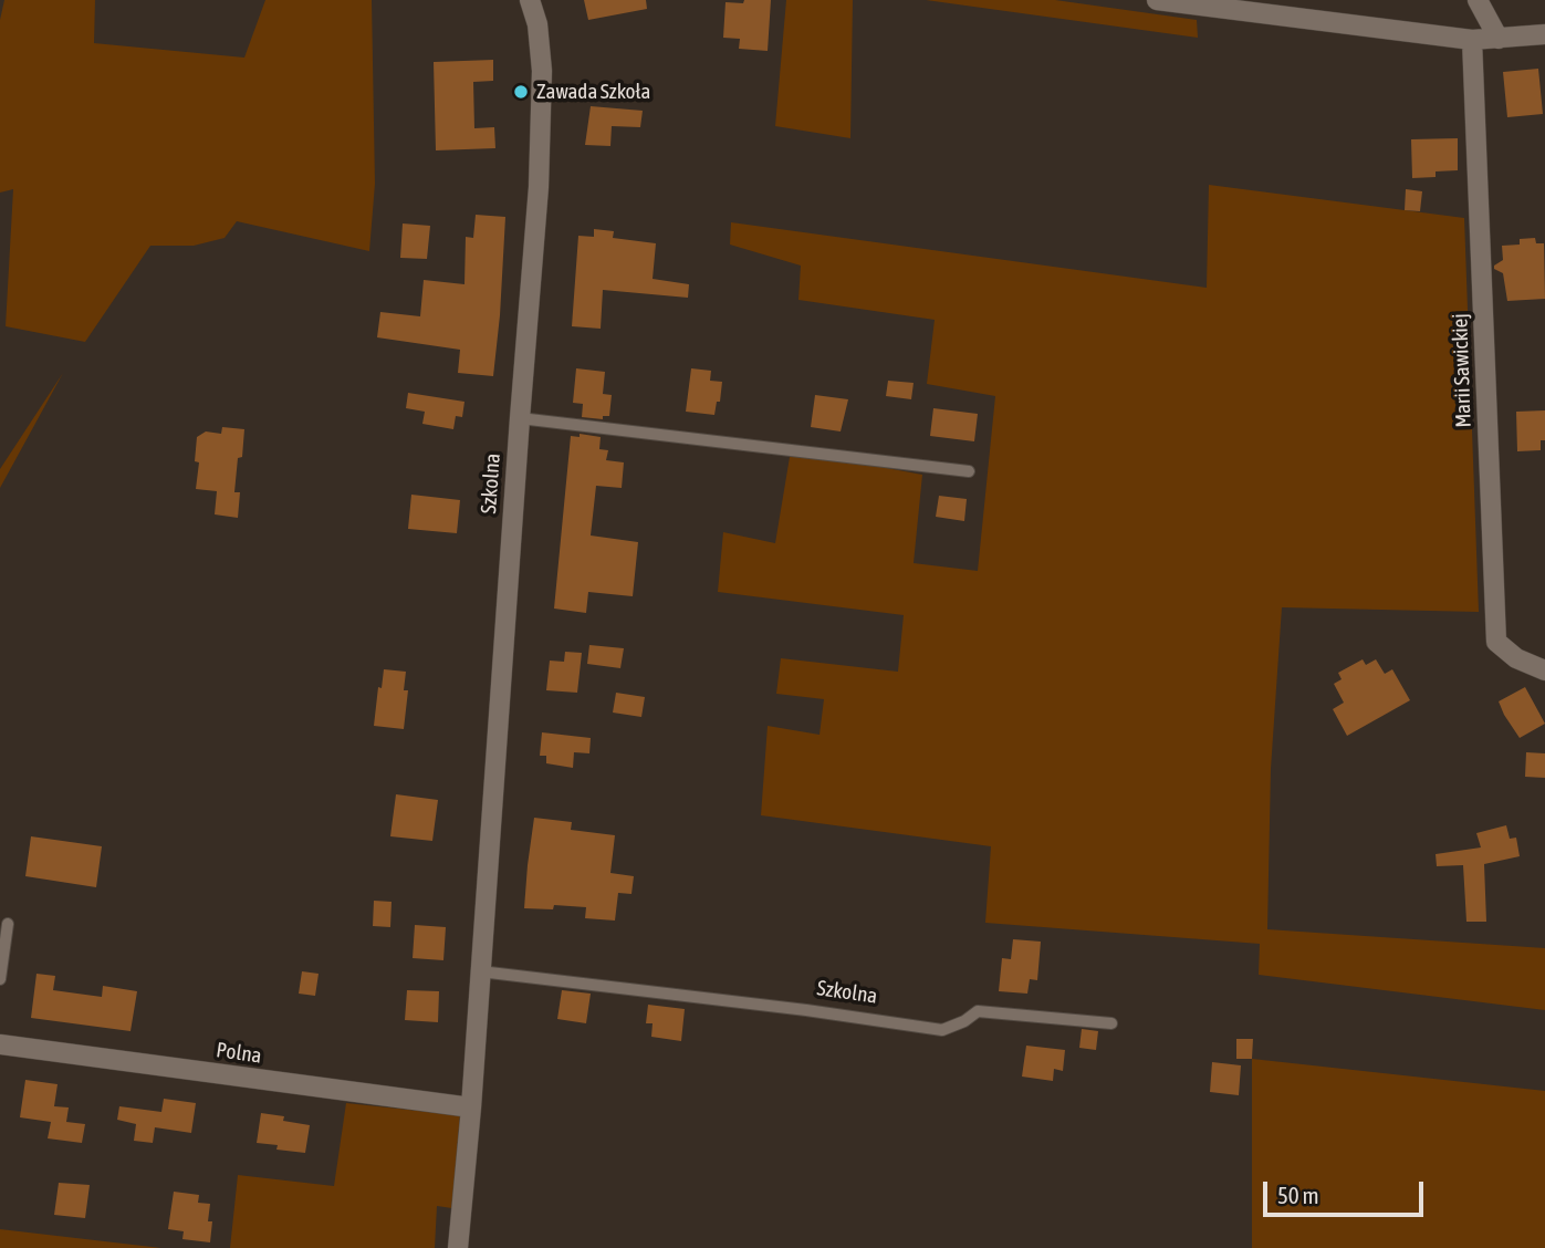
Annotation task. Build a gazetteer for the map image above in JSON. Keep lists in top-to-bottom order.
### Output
{
  "streets": {
    "street": ["Marii Sawickiej", "Szkolna", "Polna"]
  },
  "crossings": [
    ["Szkolna", "Polna"]
  ],
  "places": ["Zawada Szkoła"],
  "scale_bar": "50 m"
}
